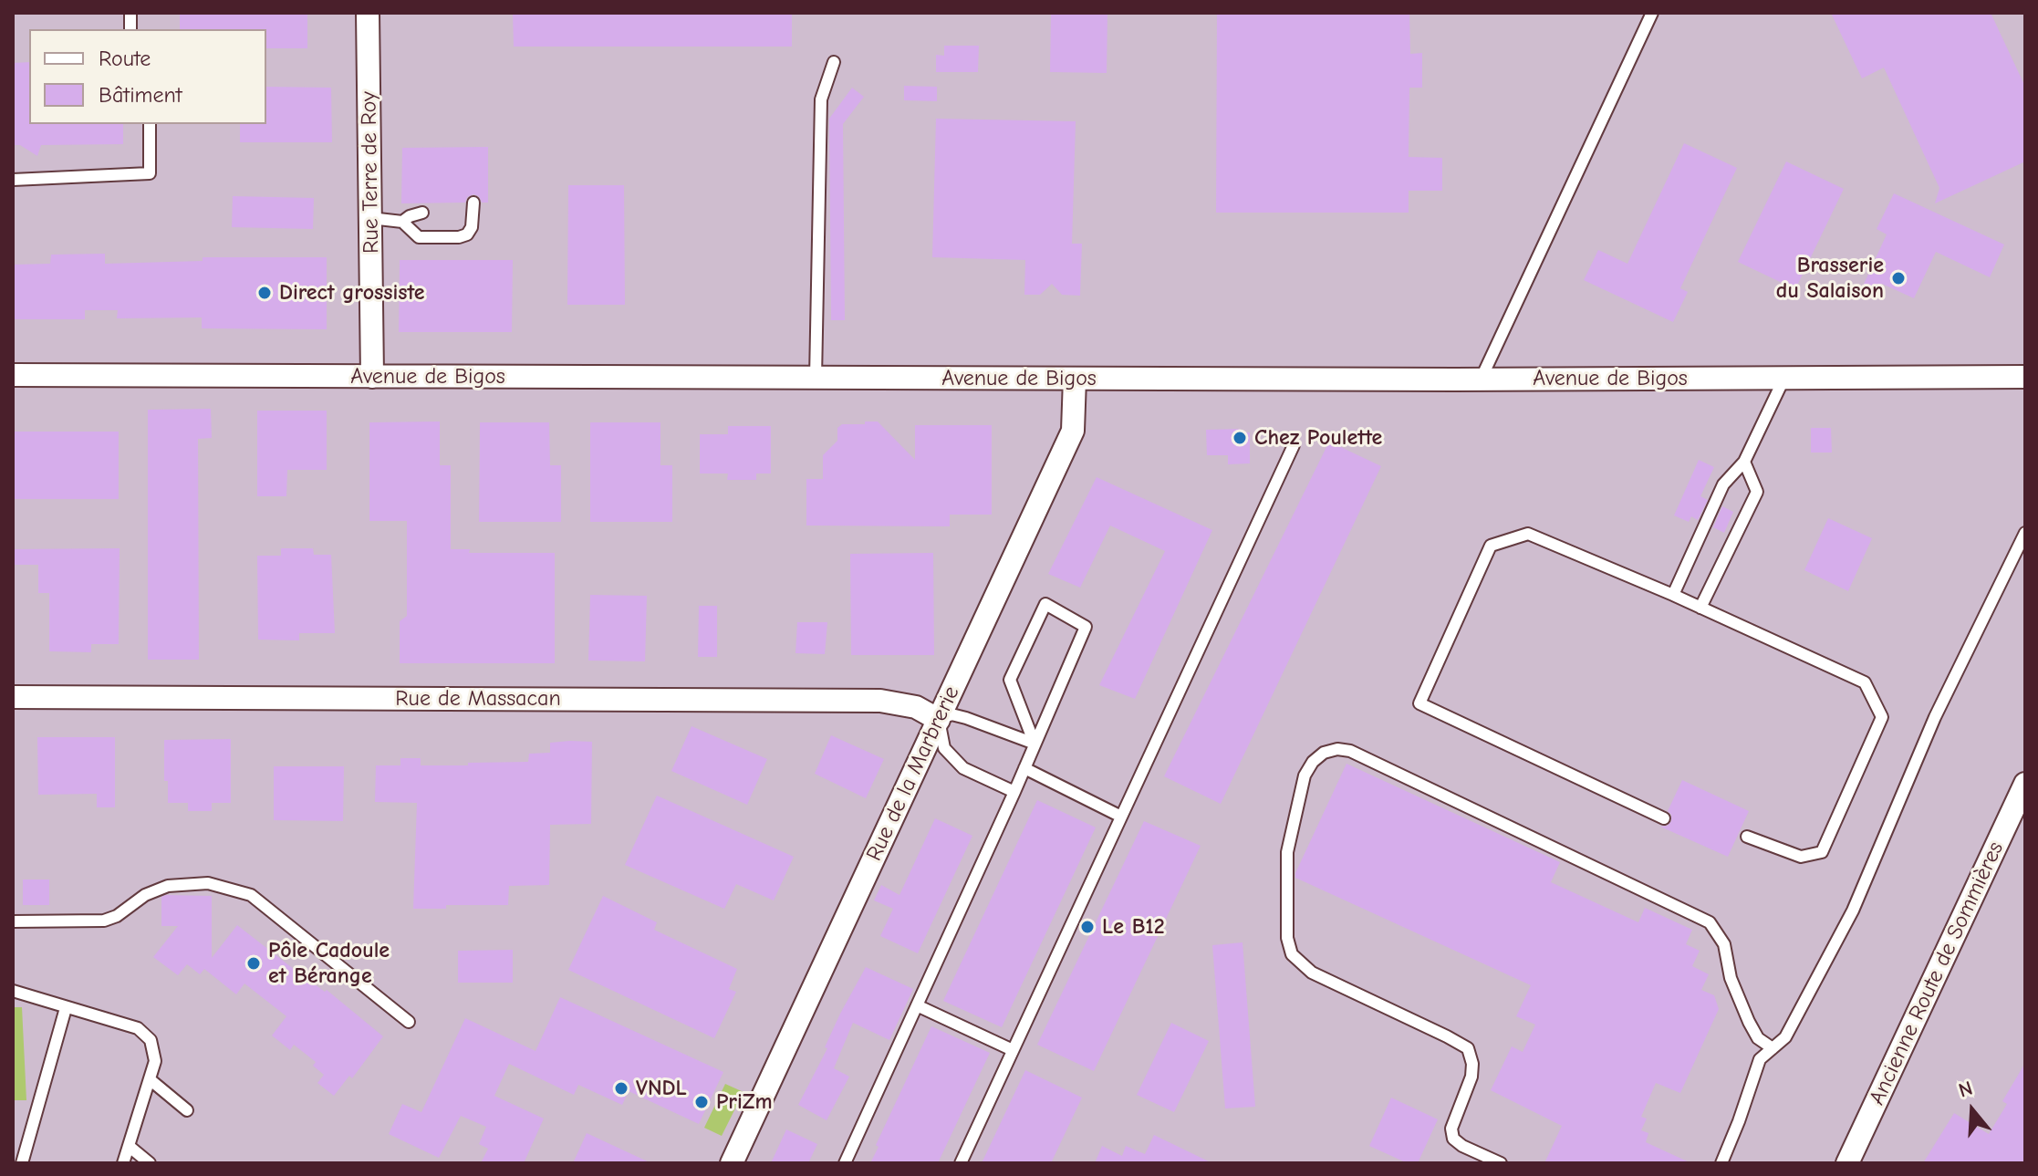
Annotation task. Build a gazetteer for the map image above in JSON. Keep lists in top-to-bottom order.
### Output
{
  "streets": {
    "street": [
      "Rue Terre de Roy",
      "Avenue de Bigos",
      "Rue de Massacan",
      "Rue de la Marbrerie",
      "Ancienne Route de Sommières"
    ]
  },
  "crossings": [
    ["Rue Terre de Roy", "Avenue de Bigos"],
    ["Avenue de Bigos", "Rue de la Marbrerie"],
    ["Rue de Massacan", "Rue de la Marbrerie"]
  ],
  "places": [
    "Brasserie du Salaison",
    "Direct grossiste",
    "Chez Poulette",
    "Le B12",
    "Pôle Cadoule et Bérange",
    "VNDL",
    "PriZm"
  ],
  "legend": ["Route", "Bâtiment"],
  "north": "top"
}
